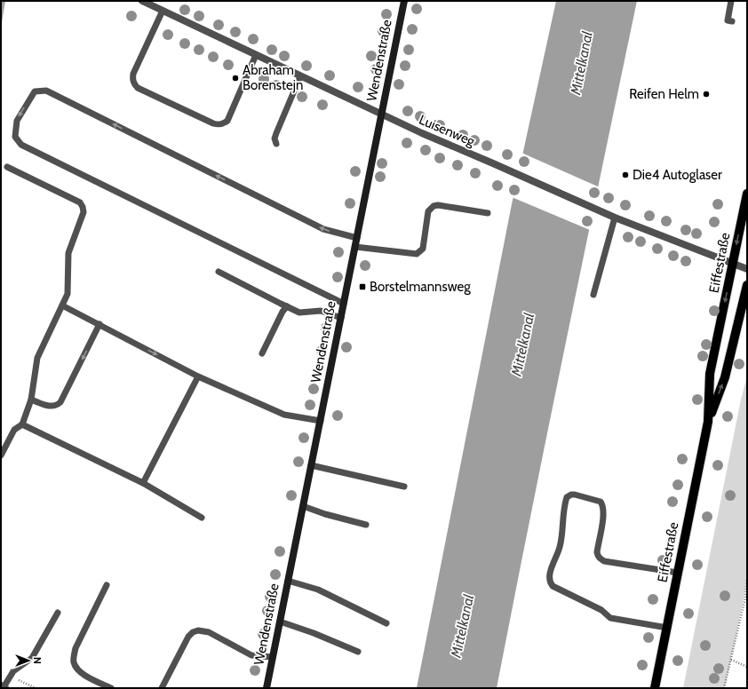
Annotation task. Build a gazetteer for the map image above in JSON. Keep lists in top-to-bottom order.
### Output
{
  "streets": {
    "main road": ["Eiffestraße"],
    "street": ["Wendenstraße", "Luisenweg"]
  },
  "crossings": [
    ["Wendenstraße", "Luisenweg"],
    ["Luisenweg", "Eiffestraße"]
  ],
  "water": ["Mittelkanal"],
  "places": {
    "other": ["Abraham Borenstejn", "Reifen Helm", "Die4 Autoglaser"],
    "transit": ["Borstelmannsweg"]
  },
  "north": "right"
}
